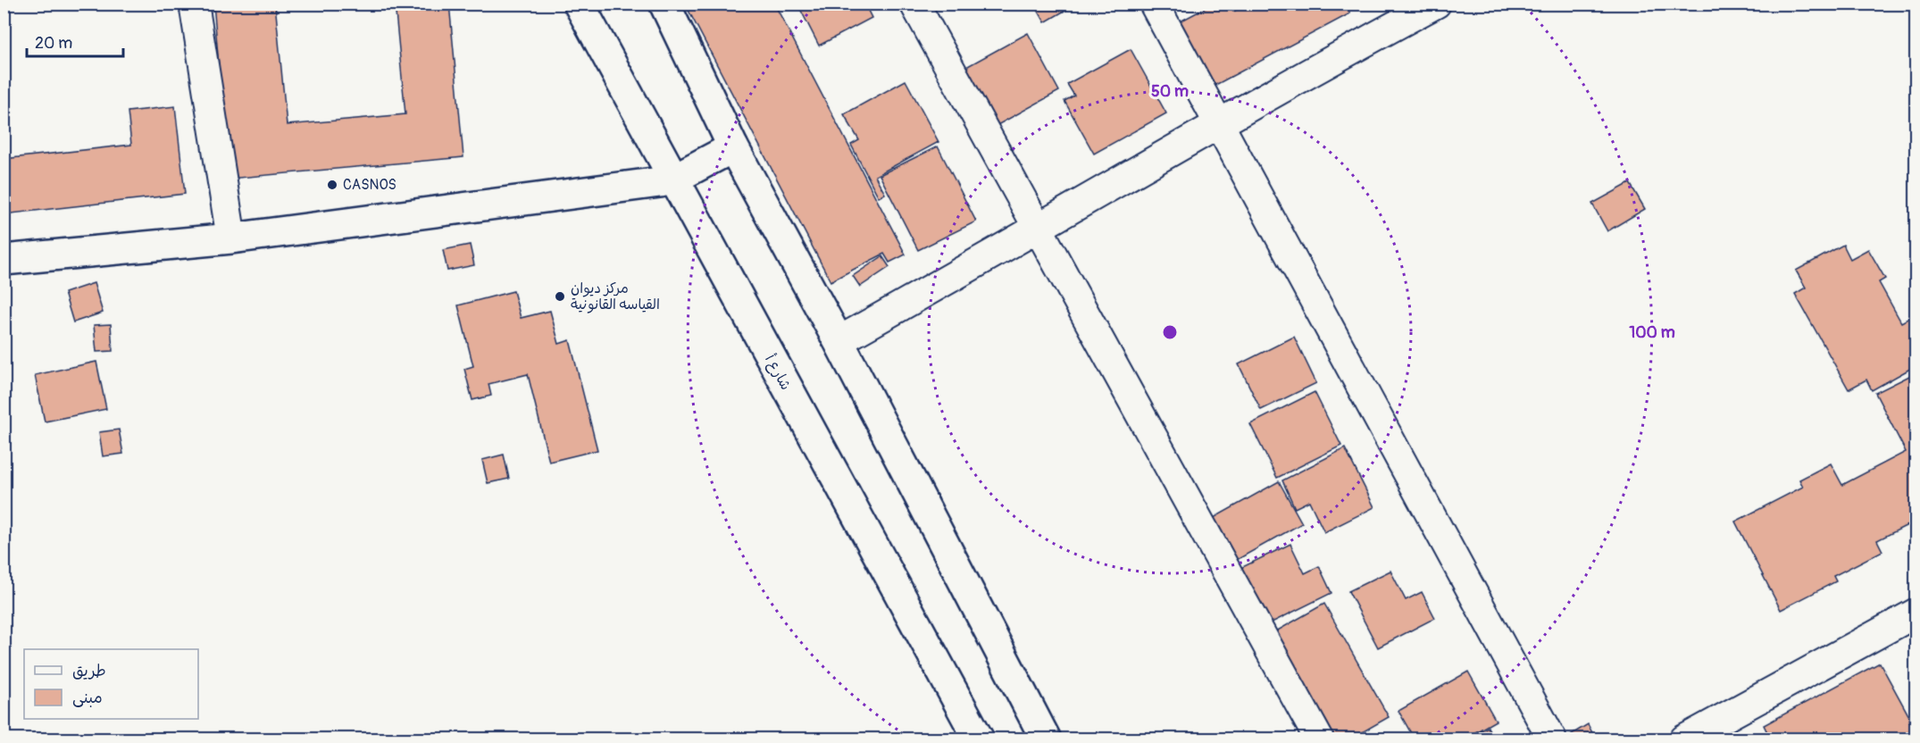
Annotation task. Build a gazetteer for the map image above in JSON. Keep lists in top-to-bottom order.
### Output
{
  "streets": {
    "street": ["شارع أ"]
  },
  "places": ["CASNOS", "مركز ديوان القياسه القانونية"],
  "legend": ["طريق", "مبنى"],
  "scale_bar": "20 m",
  "rings": ["50 m", "100 m"]
}
